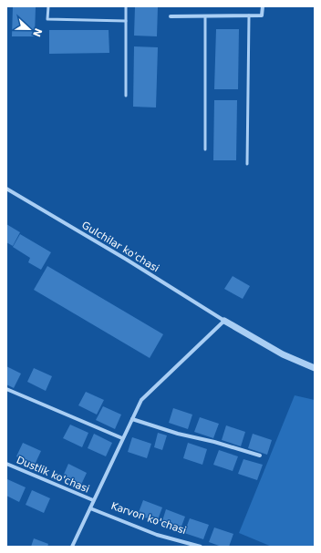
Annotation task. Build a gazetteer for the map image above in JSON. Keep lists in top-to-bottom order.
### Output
{
  "streets": {
    "street": ["Gulchilar ko'chasi", "Dustlik ko'chasi", "Karvon ko'chasi"]
  },
  "north": "right"
}
